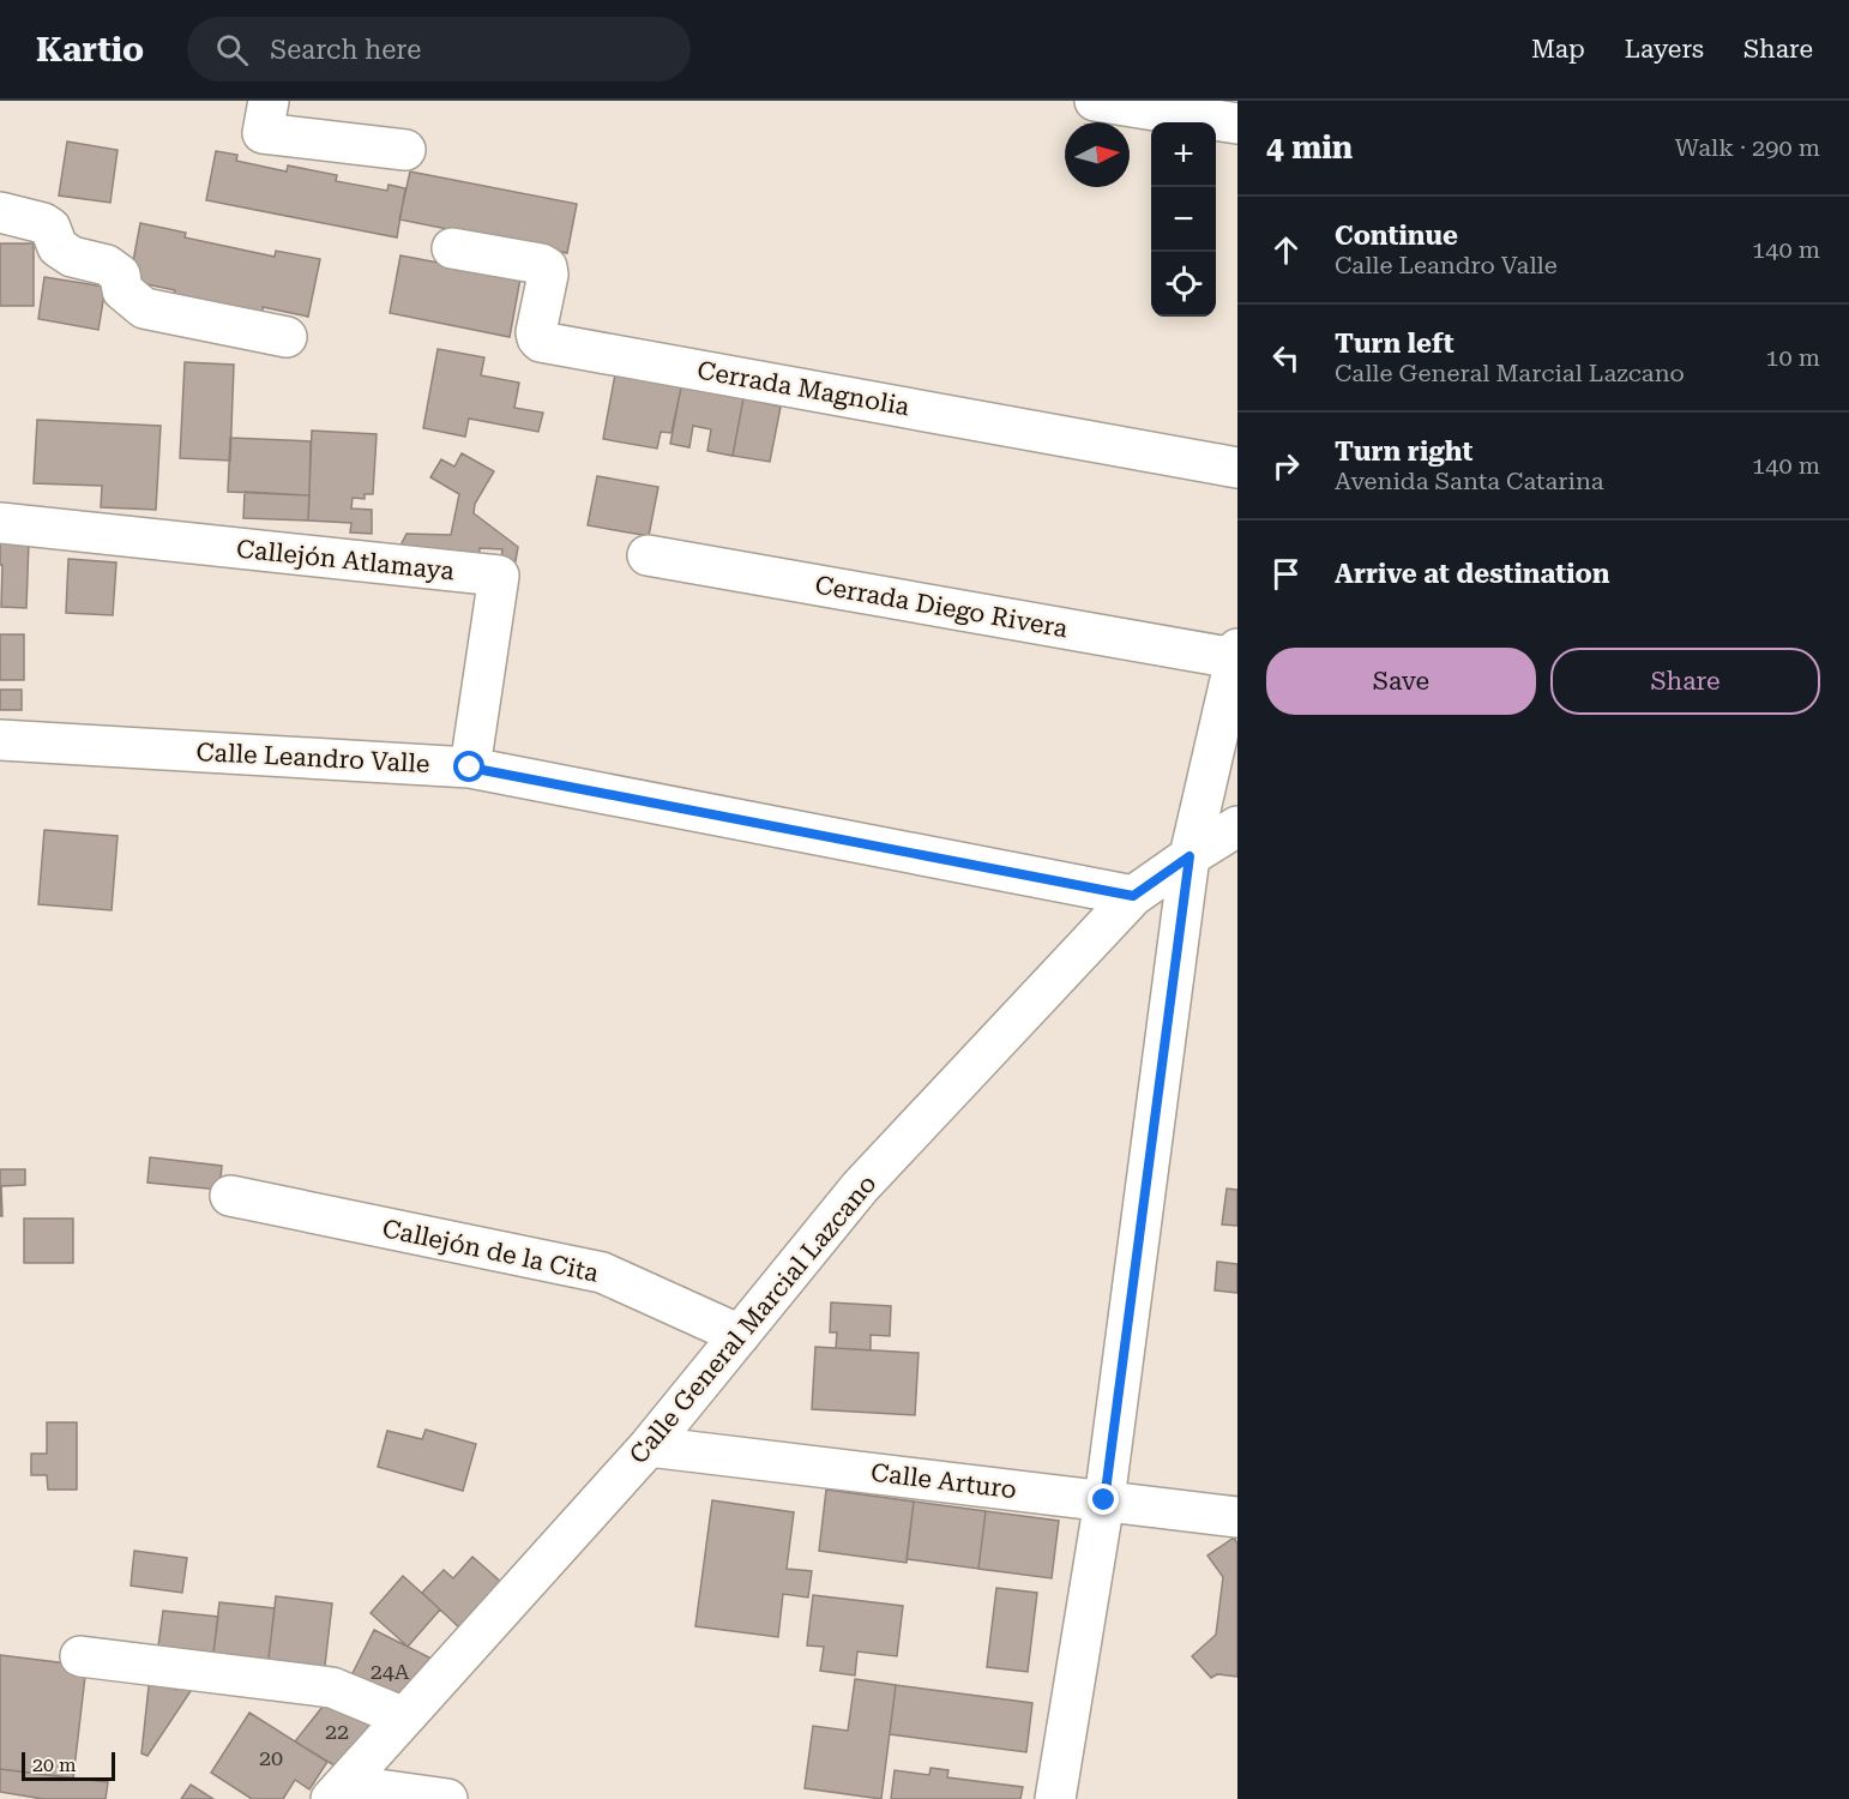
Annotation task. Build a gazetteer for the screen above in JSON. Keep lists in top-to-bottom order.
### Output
{
  "streets": {
    "street": [
      "Cerrada Magnolia",
      "Callejón Atlamaya",
      "Cerrada Diego Rivera",
      "Calle Leandro Valle",
      "Callejón de la Cita",
      "Calle General Marcial Lazcano",
      "Calle Arturo"
    ]
  },
  "crossings": [
    ["Callejón Atlamaya", "Calle Leandro Valle"],
    ["Calle Leandro Valle", "Calle General Marcial Lazcano"],
    ["Callejón de la Cita", "Calle General Marcial Lazcano"],
    ["Calle General Marcial Lazcano", "Calle Arturo"]
  ],
  "house_numbers": ["24A", "22", "20"],
  "scale_bar": "20 m",
  "north": "right",
  "page": {
    "header": "Kartio",
    "search": "Search here",
    "nav": ["Map", "Layers", "Share"],
    "heading": ["4 min", "Walk · 290 m"],
    "map_buttons": ["+", "−"],
    "list": [
      ["Continue", "Calle Leandro Valle", "140 m"],
      ["Turn left", "Calle General Marcial Lazcano", "10 m"],
      ["Turn right", "Avenida Santa Catarina", "140 m"],
      "Arrive at destination"
    ],
    "buttons": ["Save", "Share"],
    "scale": "20 m"
  }
}
